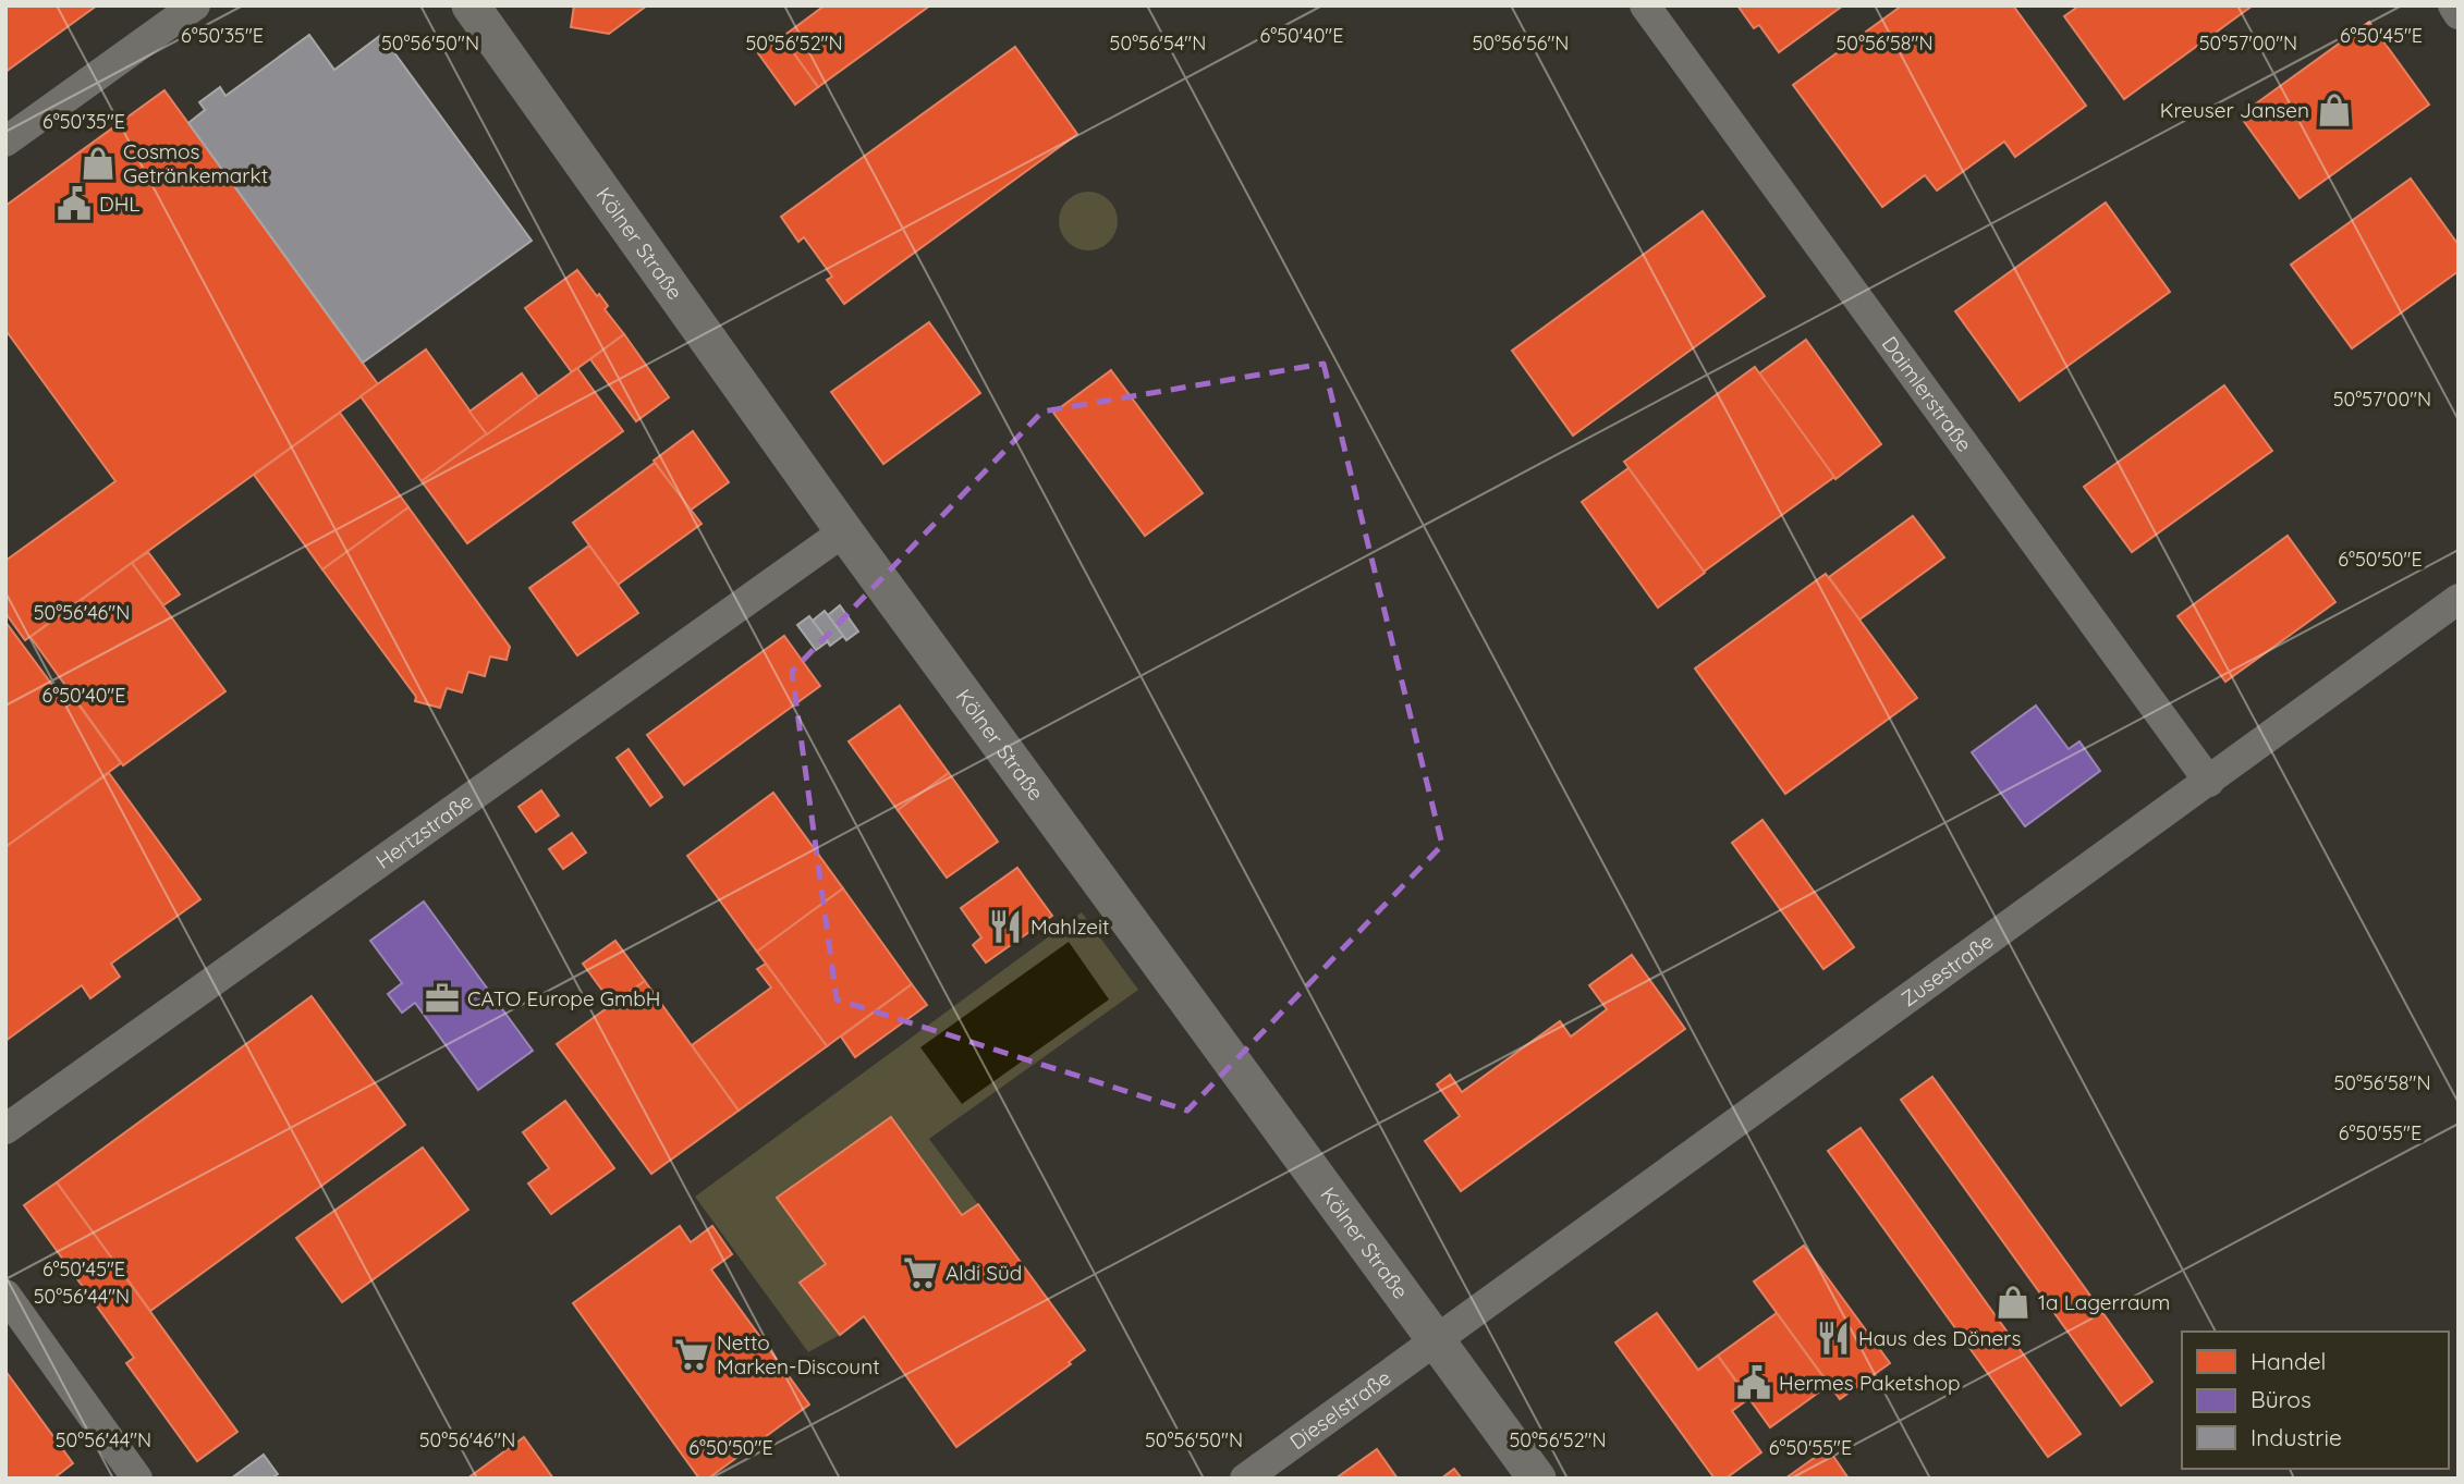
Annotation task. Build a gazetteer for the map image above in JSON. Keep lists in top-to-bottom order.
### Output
{
  "streets": {
    "street": [
      "Kölner Straße",
      "Daimlerstraße",
      "Hertzstraße",
      "Zusestraße",
      "Dieselstraße"
    ]
  },
  "crossings": [
    ["Kölner Straße", "Hertzstraße"],
    ["Kölner Straße", "Zusestraße"],
    ["Kölner Straße", "Dieselstraße"],
    ["Daimlerstraße", "Zusestraße"],
    ["Zusestraße", "Dieselstraße"]
  ],
  "places": {
    "shop": ["Kreuser Jansen", "Cosmos Getränkemarkt", "1a Lagerraum"],
    "public building": ["DHL", "Hermes Paketshop"],
    "restaurant": ["Mahlzeit", "Haus des Döners"],
    "office": ["CATO Europe GmbH"],
    "supermarket": ["Aldi Süd", "Netto Marken-Discount"]
  },
  "legend": ["Handel", "Büros", "Industrie"],
  "coordinates": [
    "6°50'35\"E",
    "6°50'40\"E",
    "6°50'45\"E",
    "50°56'50\"N",
    "50°56'52\"N",
    "50°56'54\"N",
    "50°56'56\"N",
    "50°56'58\"N",
    "50°57'00\"N",
    "6°50'50\"E",
    "50°56'46\"N",
    "6°50'55\"E",
    "50°56'44\"N"
  ]
}
